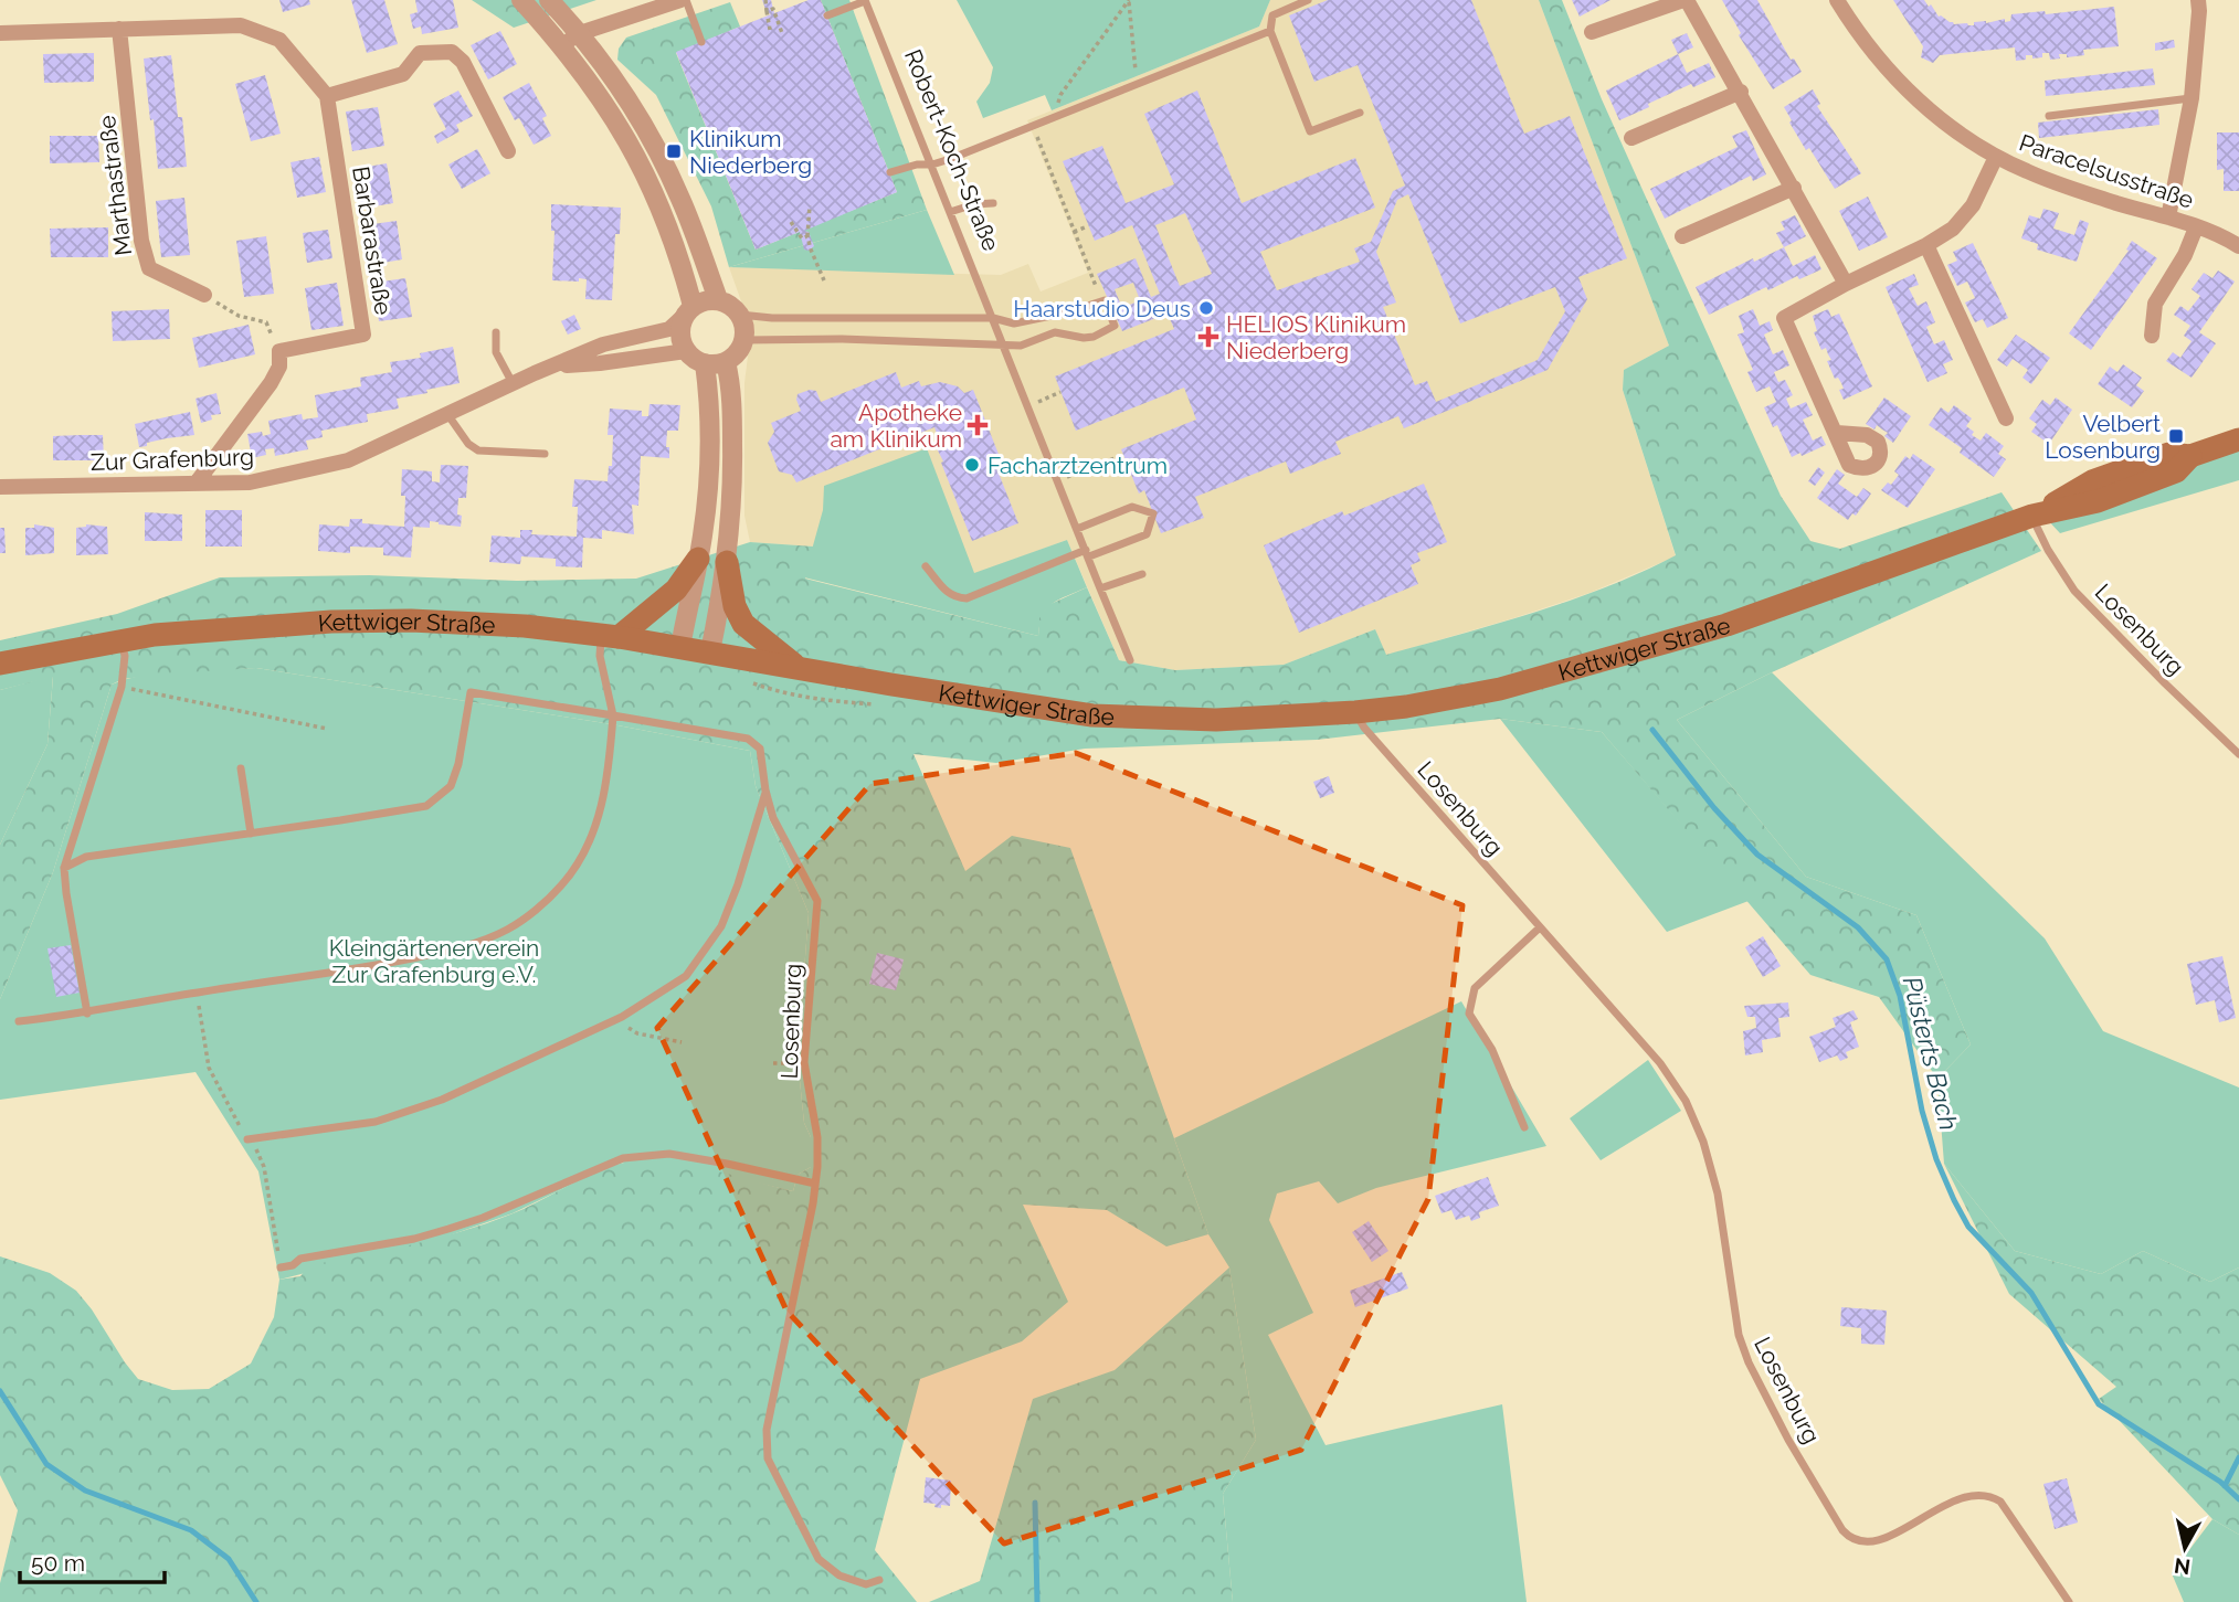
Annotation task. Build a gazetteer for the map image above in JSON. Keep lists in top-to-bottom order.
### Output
{
  "streets": {
    "main road": ["Kettwiger Straße"],
    "street": [
      "Paracelsusstraße",
      "Marthastraße",
      "Barbarastraße",
      "Zur Grafenburg"
    ],
    "lane": ["Robert-Koch-Straße", "Losenburg"]
  },
  "crossings": [
    ["Kettwiger Straße", "Losenburg"]
  ],
  "water": ["Püsterts Bach"],
  "parks": ["Kleingärtenerverein Zur Grafenburg e.V."],
  "places": {
    "transit": ["Klinikum Niederberg", "Velbert Losenburg"],
    "other": ["Haarstudio Deus", "Facharztzentrum"],
    "health": ["HELIOS Klinikum Niederberg", "Apotheke am Klinikum"]
  },
  "scale_bar": "50 m",
  "north": "bottom"
}
